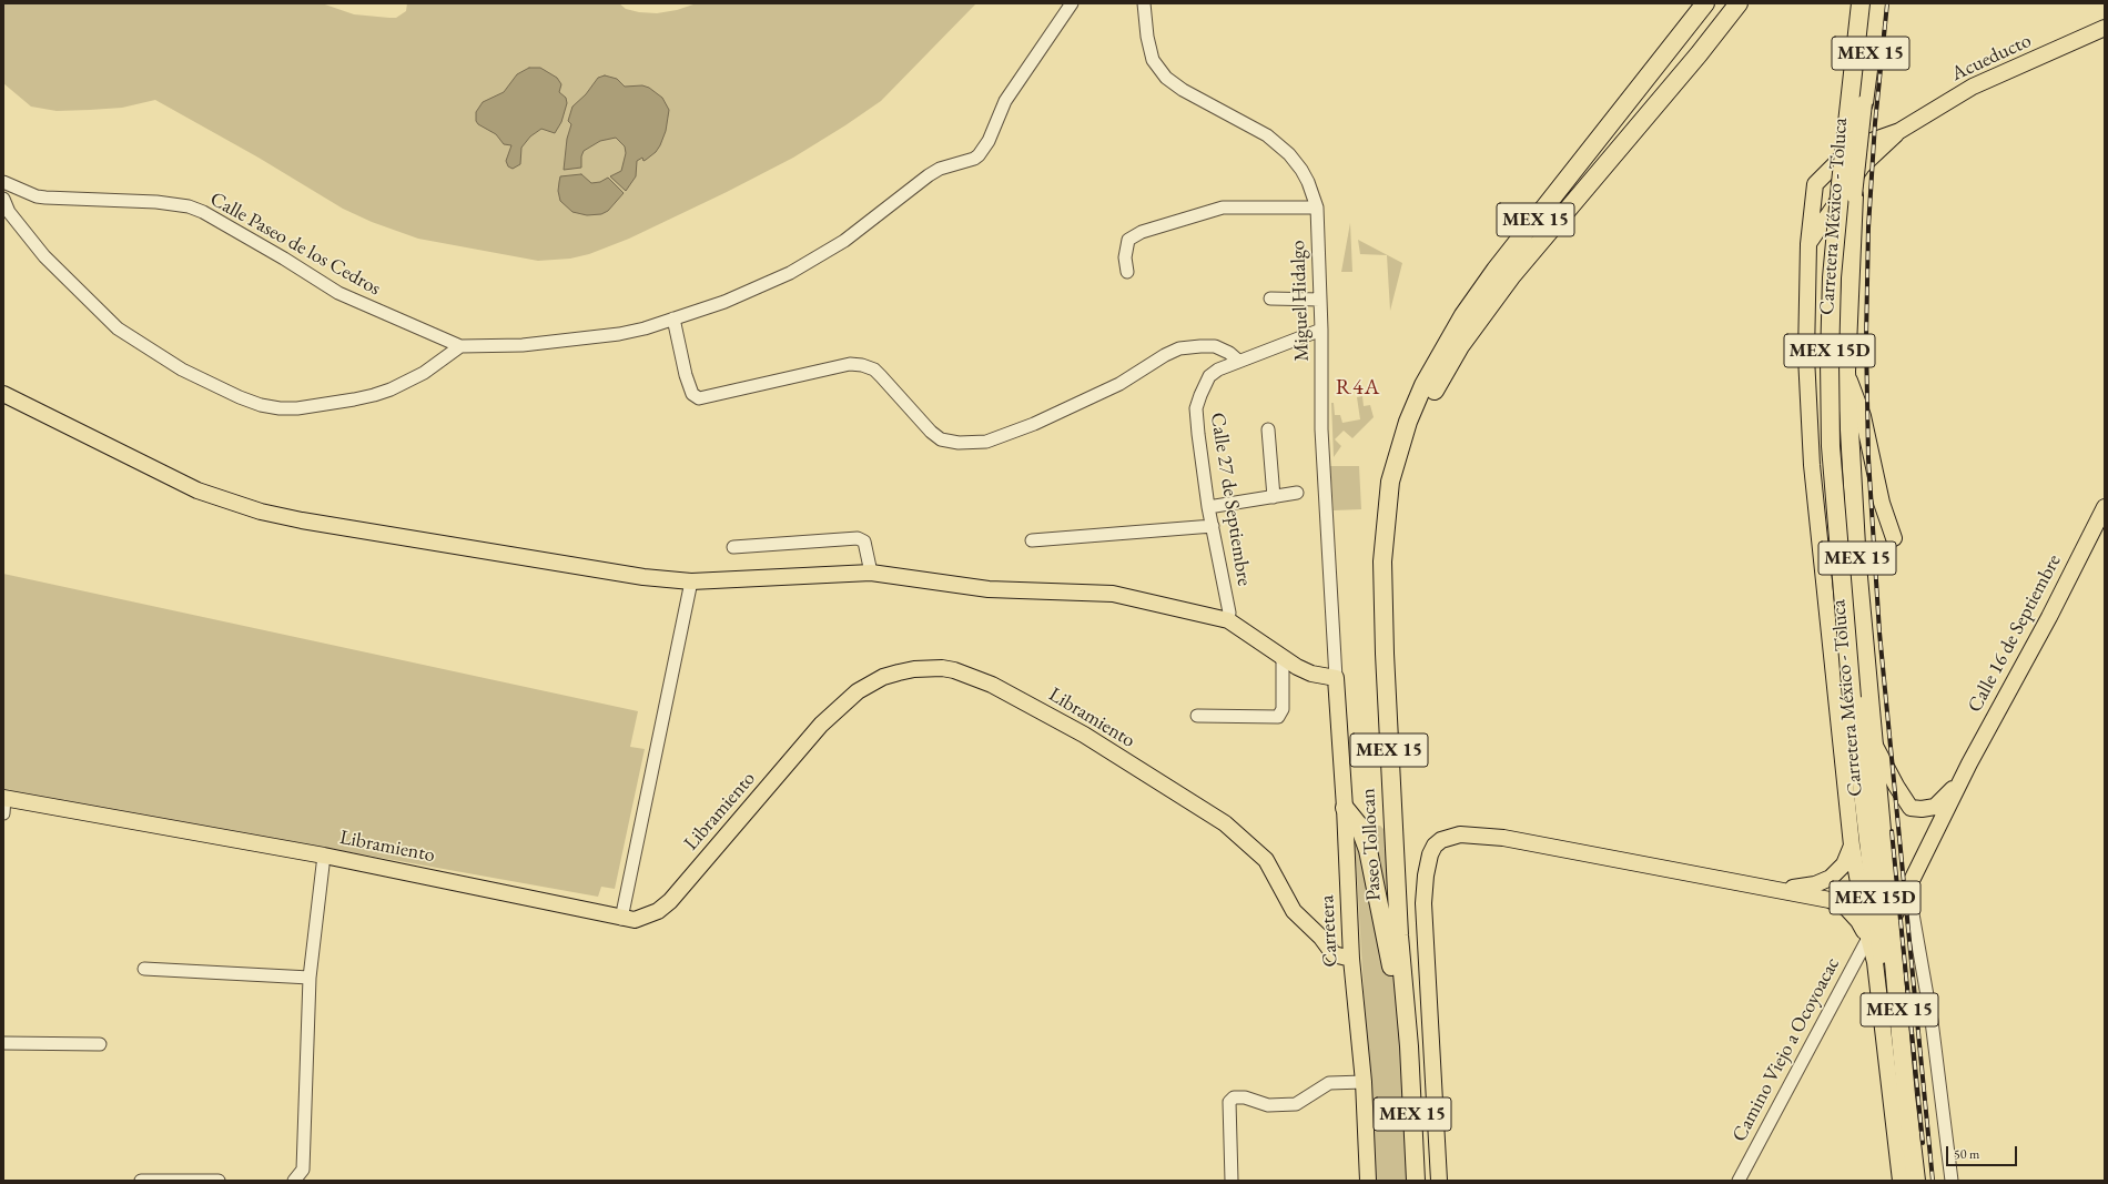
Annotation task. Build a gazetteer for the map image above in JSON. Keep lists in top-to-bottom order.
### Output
{
  "streets": {
    "highway": [
      "MEX 15",
      "Carretera México - Toluca",
      "MEX 15D",
      "Paseo Tollocan"
    ],
    "main road": [
      "Acueducto",
      "Calle 16 de Septiembre",
      "Libramiento",
      "Carretera"
    ],
    "street": [
      "Calle Paseo de los Cedros",
      "Miguel Hidalgo",
      "Calle 27 de Septiembre",
      "Camino Viejo a Ocoyoacac"
    ]
  },
  "crossings": [
    ["MEX 15", "Carretera México - Toluca"],
    ["MEX 15", "MEX 15D"],
    ["MEX 15", "Paseo Tollocan"],
    ["Carretera México - Toluca", "MEX 15D"],
    ["Miguel Hidalgo", "Calle 27 de Septiembre"],
    ["Miguel Hidalgo", "Carretera"],
    ["Libramiento", "Carretera"]
  ],
  "districts": ["R4A"],
  "scale_bar": "50 m"
}
